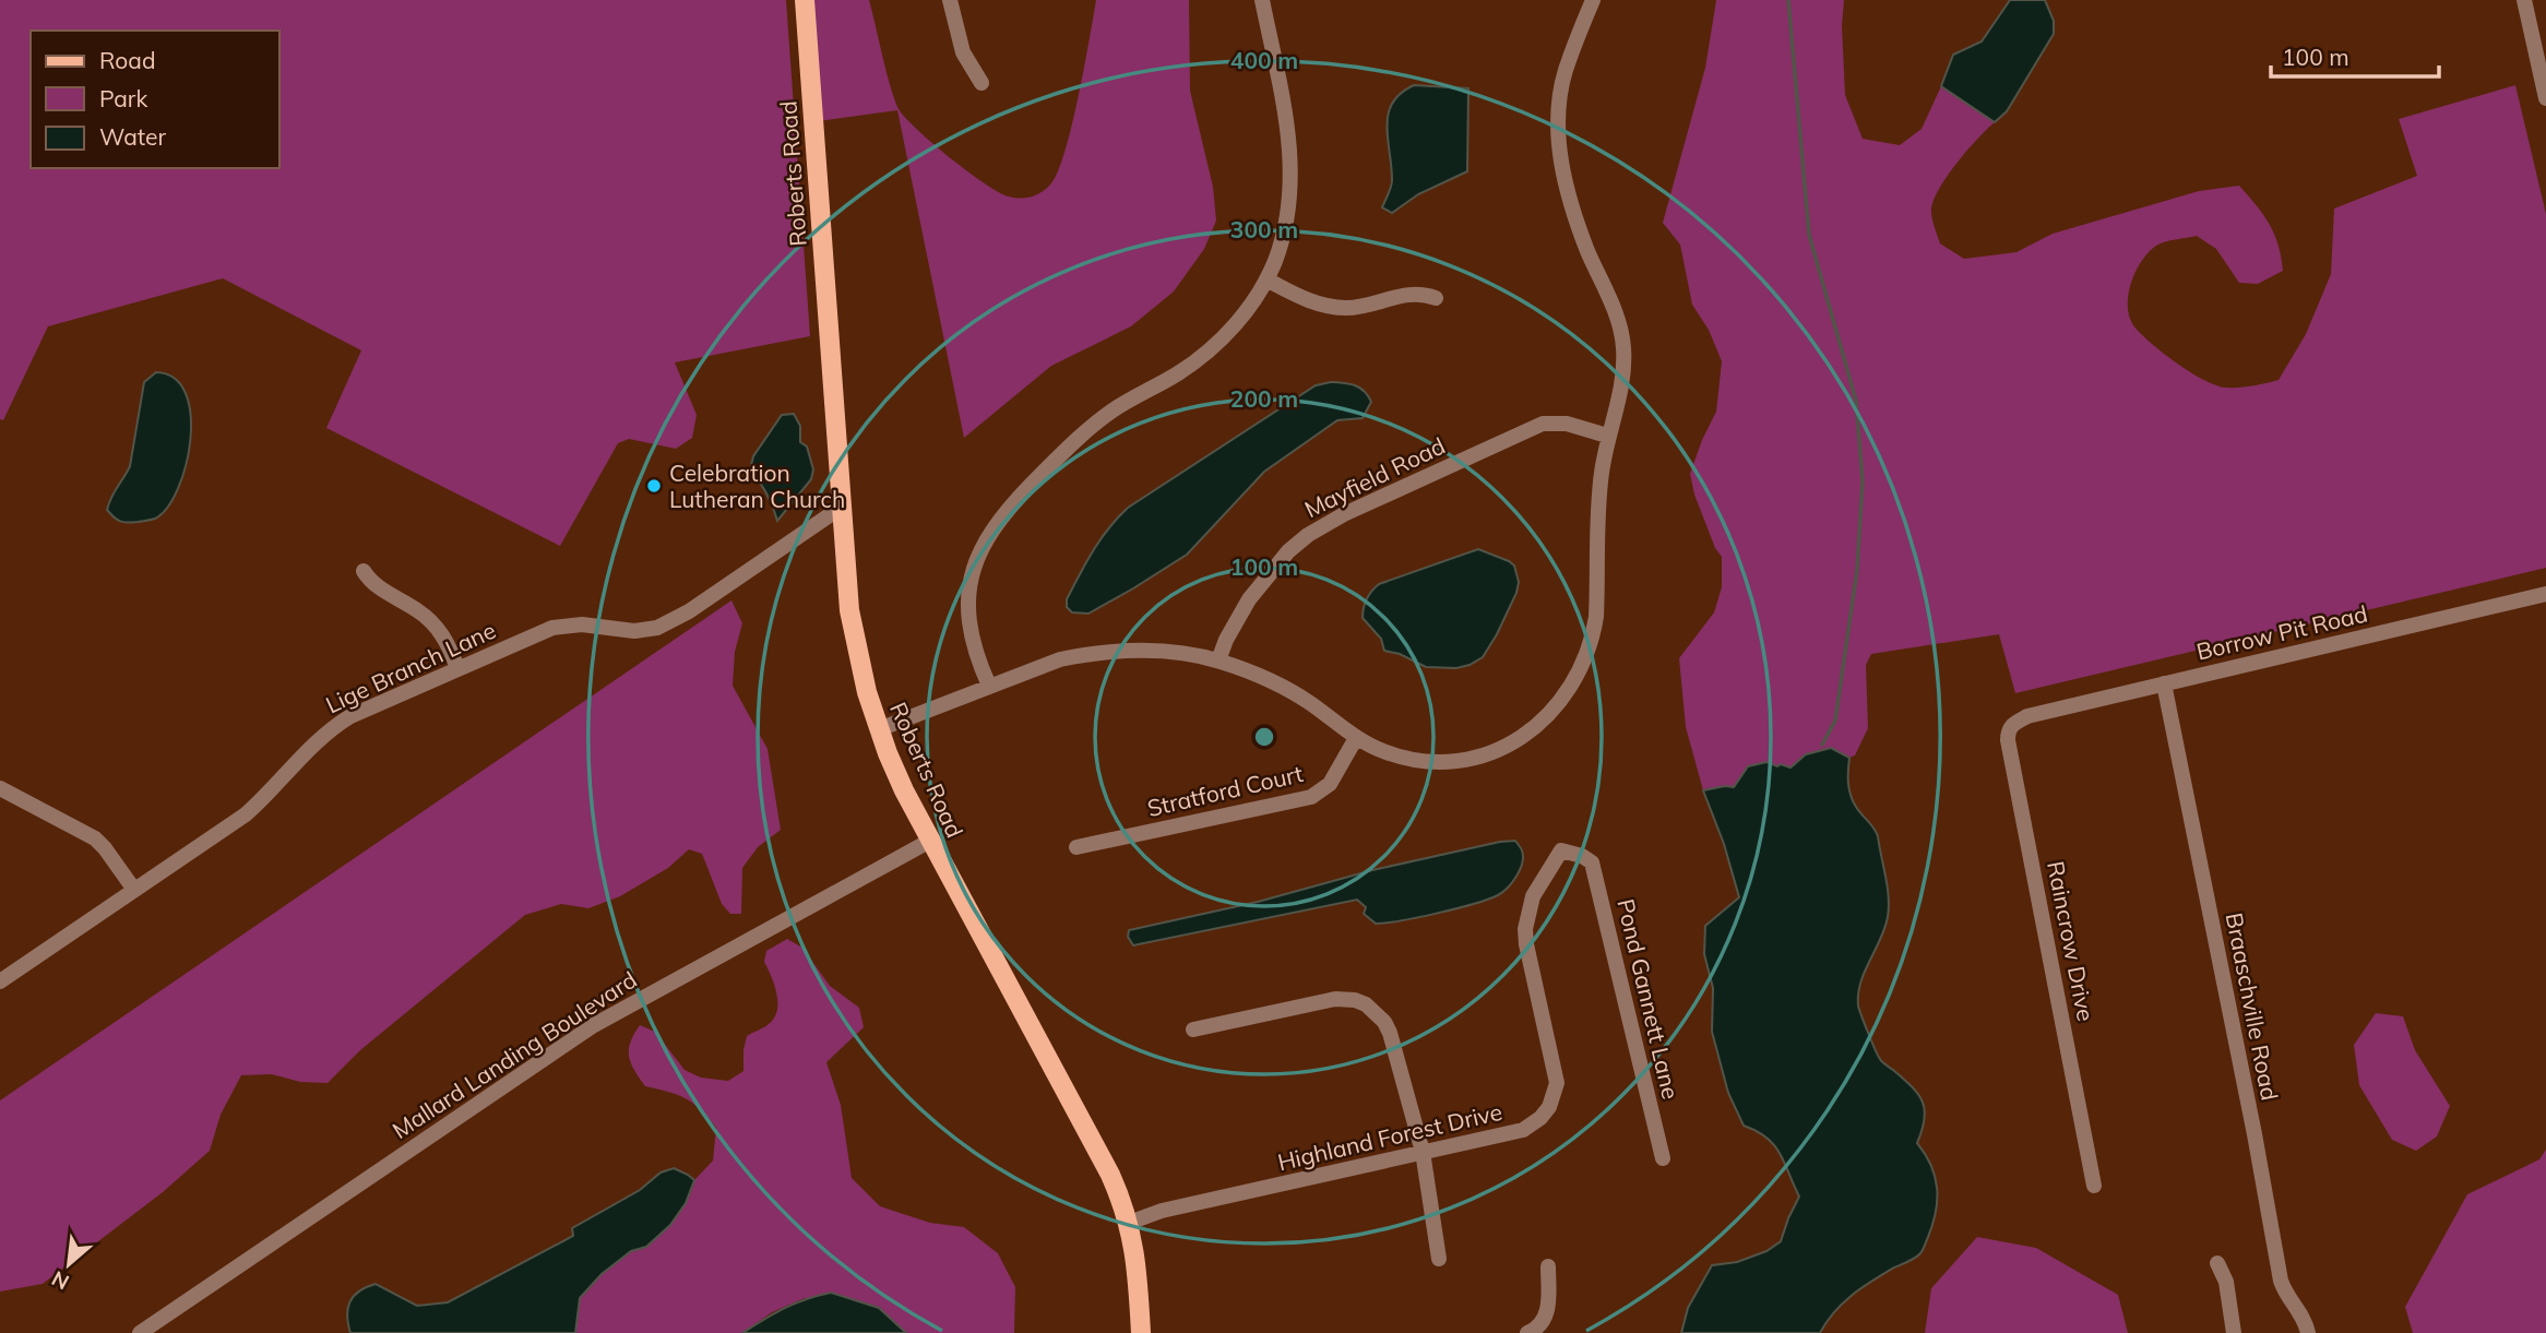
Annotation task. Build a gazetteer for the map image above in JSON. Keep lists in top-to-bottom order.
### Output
{
  "streets": {
    "main road": ["Roberts Road"],
    "street": [
      "Mayfield Road",
      "Borrow Pit Road",
      "Lige Branch Lane",
      "Stratford Court",
      "Raincrow Drive",
      "Pond Gannett Lane",
      "Braaschville Road",
      "Mallard Landing Boulevard",
      "Highland Forest Drive"
    ]
  },
  "crossings": [
    ["Roberts Road", "Lige Branch Lane"],
    ["Roberts Road", "Mallard Landing Boulevard"],
    ["Roberts Road", "Highland Forest Drive"],
    ["Borrow Pit Road", "Raincrow Drive"],
    ["Borrow Pit Road", "Braaschville Road"],
    ["Pond Gannett Lane", "Highland Forest Drive"]
  ],
  "places": ["Celebration Lutheran Church"],
  "legend": ["Road", "Park", "Water"],
  "scale_bar": "100 m",
  "north": "bottom left",
  "rings": [
    "400 m",
    "300 m",
    "200 m",
    "100 m"
  ]
}
